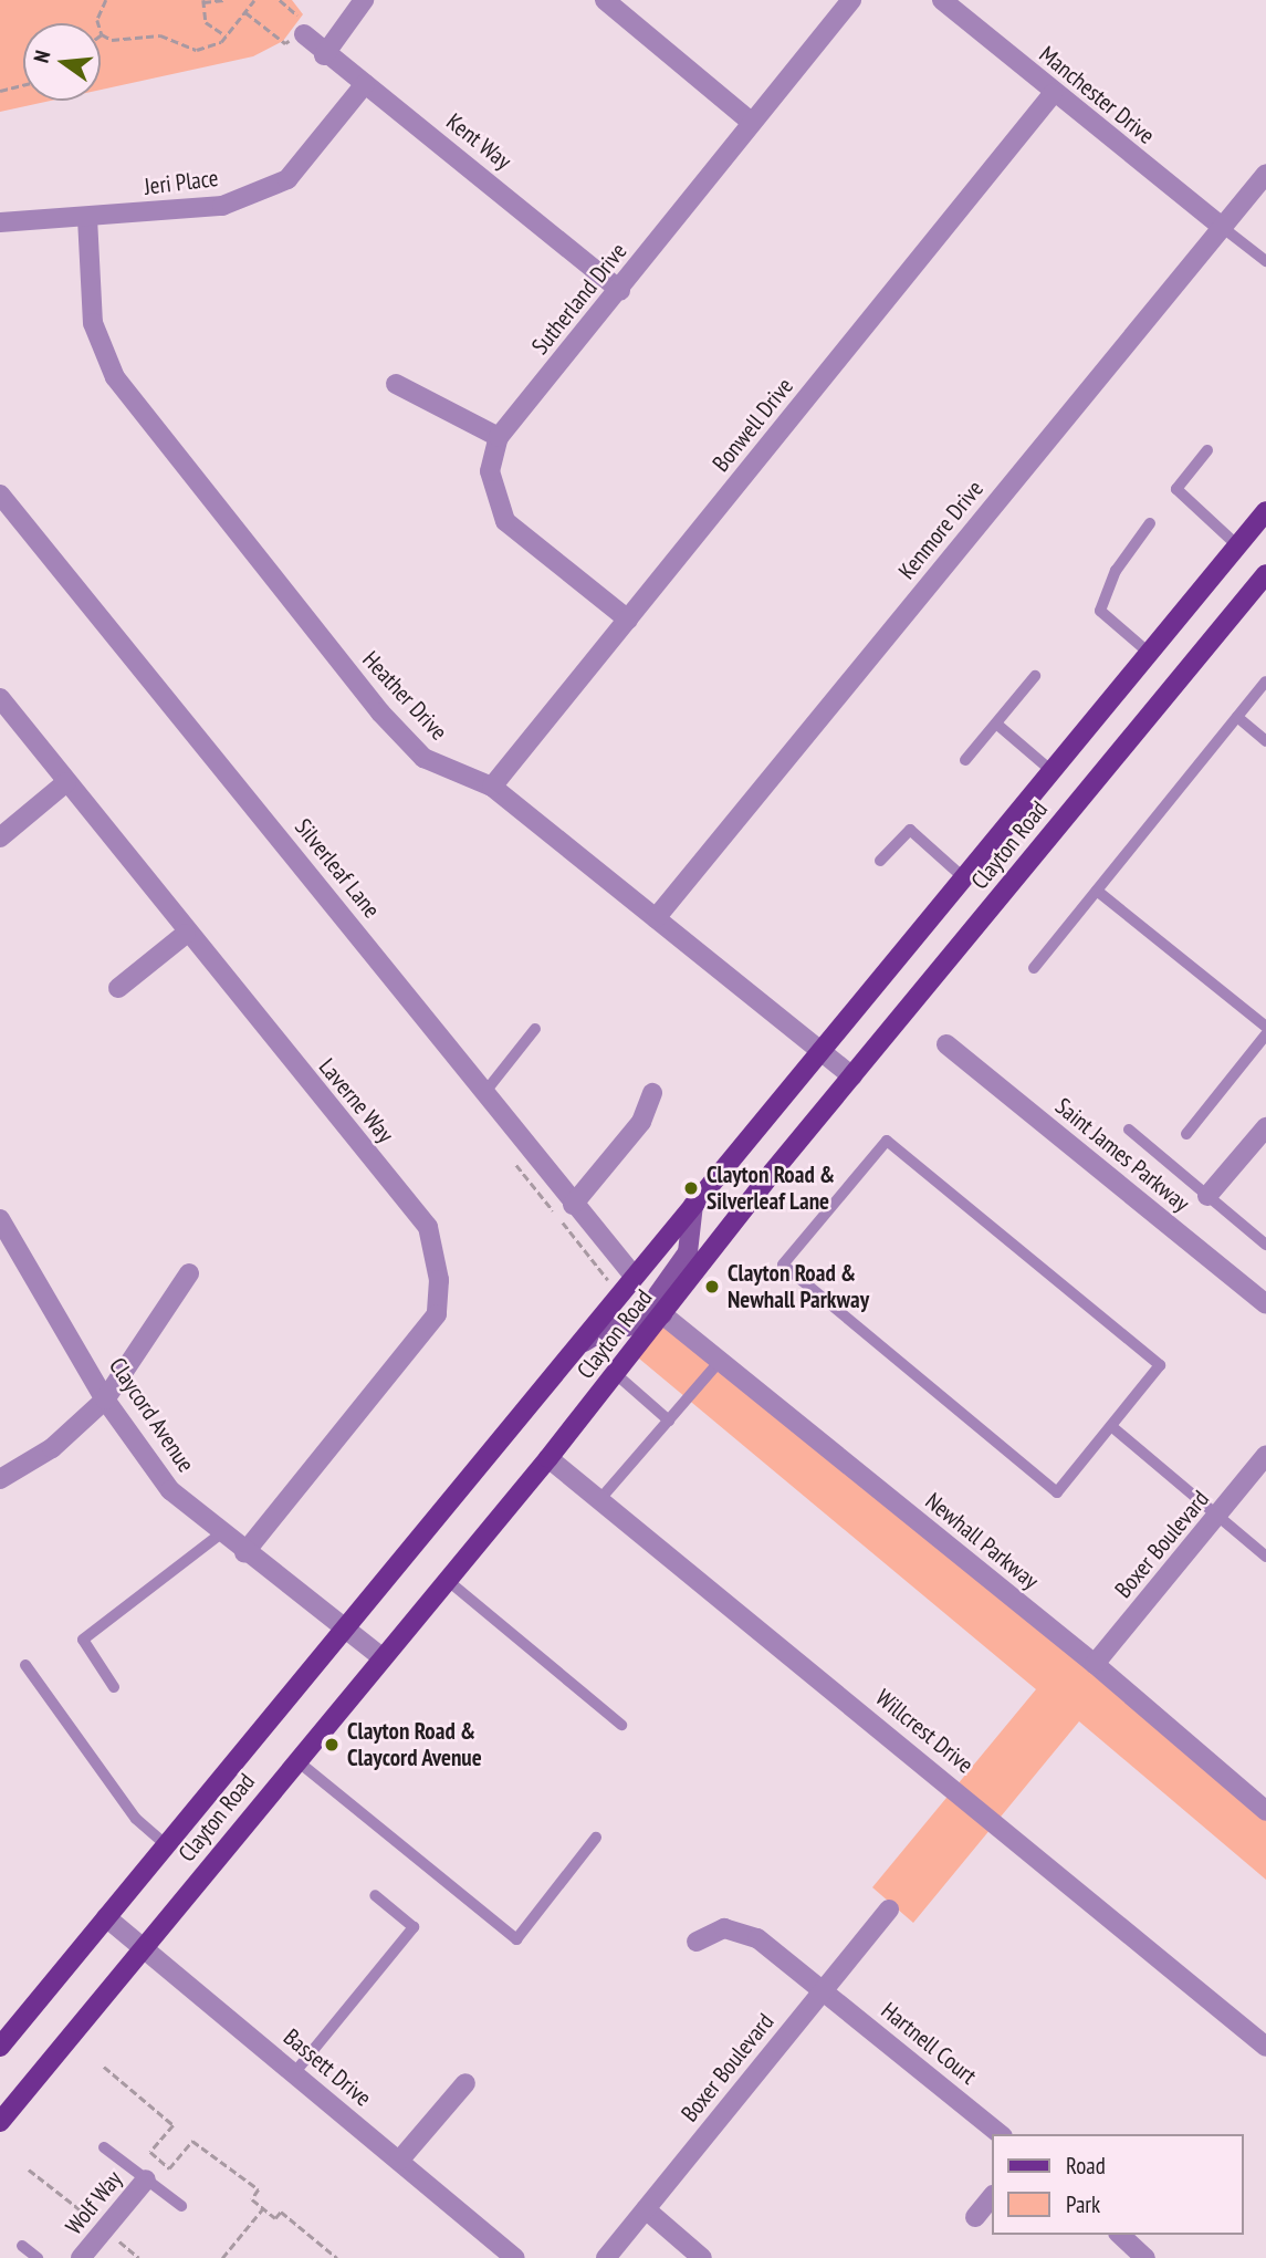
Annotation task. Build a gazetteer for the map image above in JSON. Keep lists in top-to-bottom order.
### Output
{
  "streets": {
    "main road": ["Clayton Road"],
    "street": [
      "Manchester Drive",
      "Kent Way",
      "Jeri Place",
      "Sutherland Drive",
      "Bonwell Drive",
      "Kenmore Drive",
      "Heather Drive",
      "Silverleaf Lane",
      "Laverne Way",
      "Saint James Parkway",
      "Claycord Avenue",
      "Newhall Parkway",
      "Boxer Boulevard",
      "Willcrest Drive",
      "Hartnell Court",
      "Bassett Drive",
      "Wolf Way"
    ]
  },
  "crossings": [
    ["Manchester Drive", "Bonwell Drive"],
    ["Manchester Drive", "Kenmore Drive"],
    ["Kent Way", "Jeri Place"],
    ["Kent Way", "Sutherland Drive"],
    ["Jeri Place", "Heather Drive"],
    ["Sutherland Drive", "Bonwell Drive"],
    ["Bonwell Drive", "Heather Drive"],
    ["Kenmore Drive", "Heather Drive"],
    ["Heather Drive", "Clayton Road"],
    ["Clayton Road", "Silverleaf Lane"],
    ["Clayton Road", "Claycord Avenue"],
    ["Clayton Road", "Newhall Parkway"],
    ["Clayton Road", "Willcrest Drive"],
    ["Clayton Road", "Bassett Drive"],
    ["Laverne Way", "Claycord Avenue"],
    ["Newhall Parkway", "Boxer Boulevard"],
    ["Boxer Boulevard", "Hartnell Court"]
  ],
  "places": ["Clayton Road & Silverleaf Lane", "Clayton Road & Newhall Parkway", "Clayton Road & Claycord Avenue"],
  "legend": ["Road", "Park"],
  "north": "left"
}
